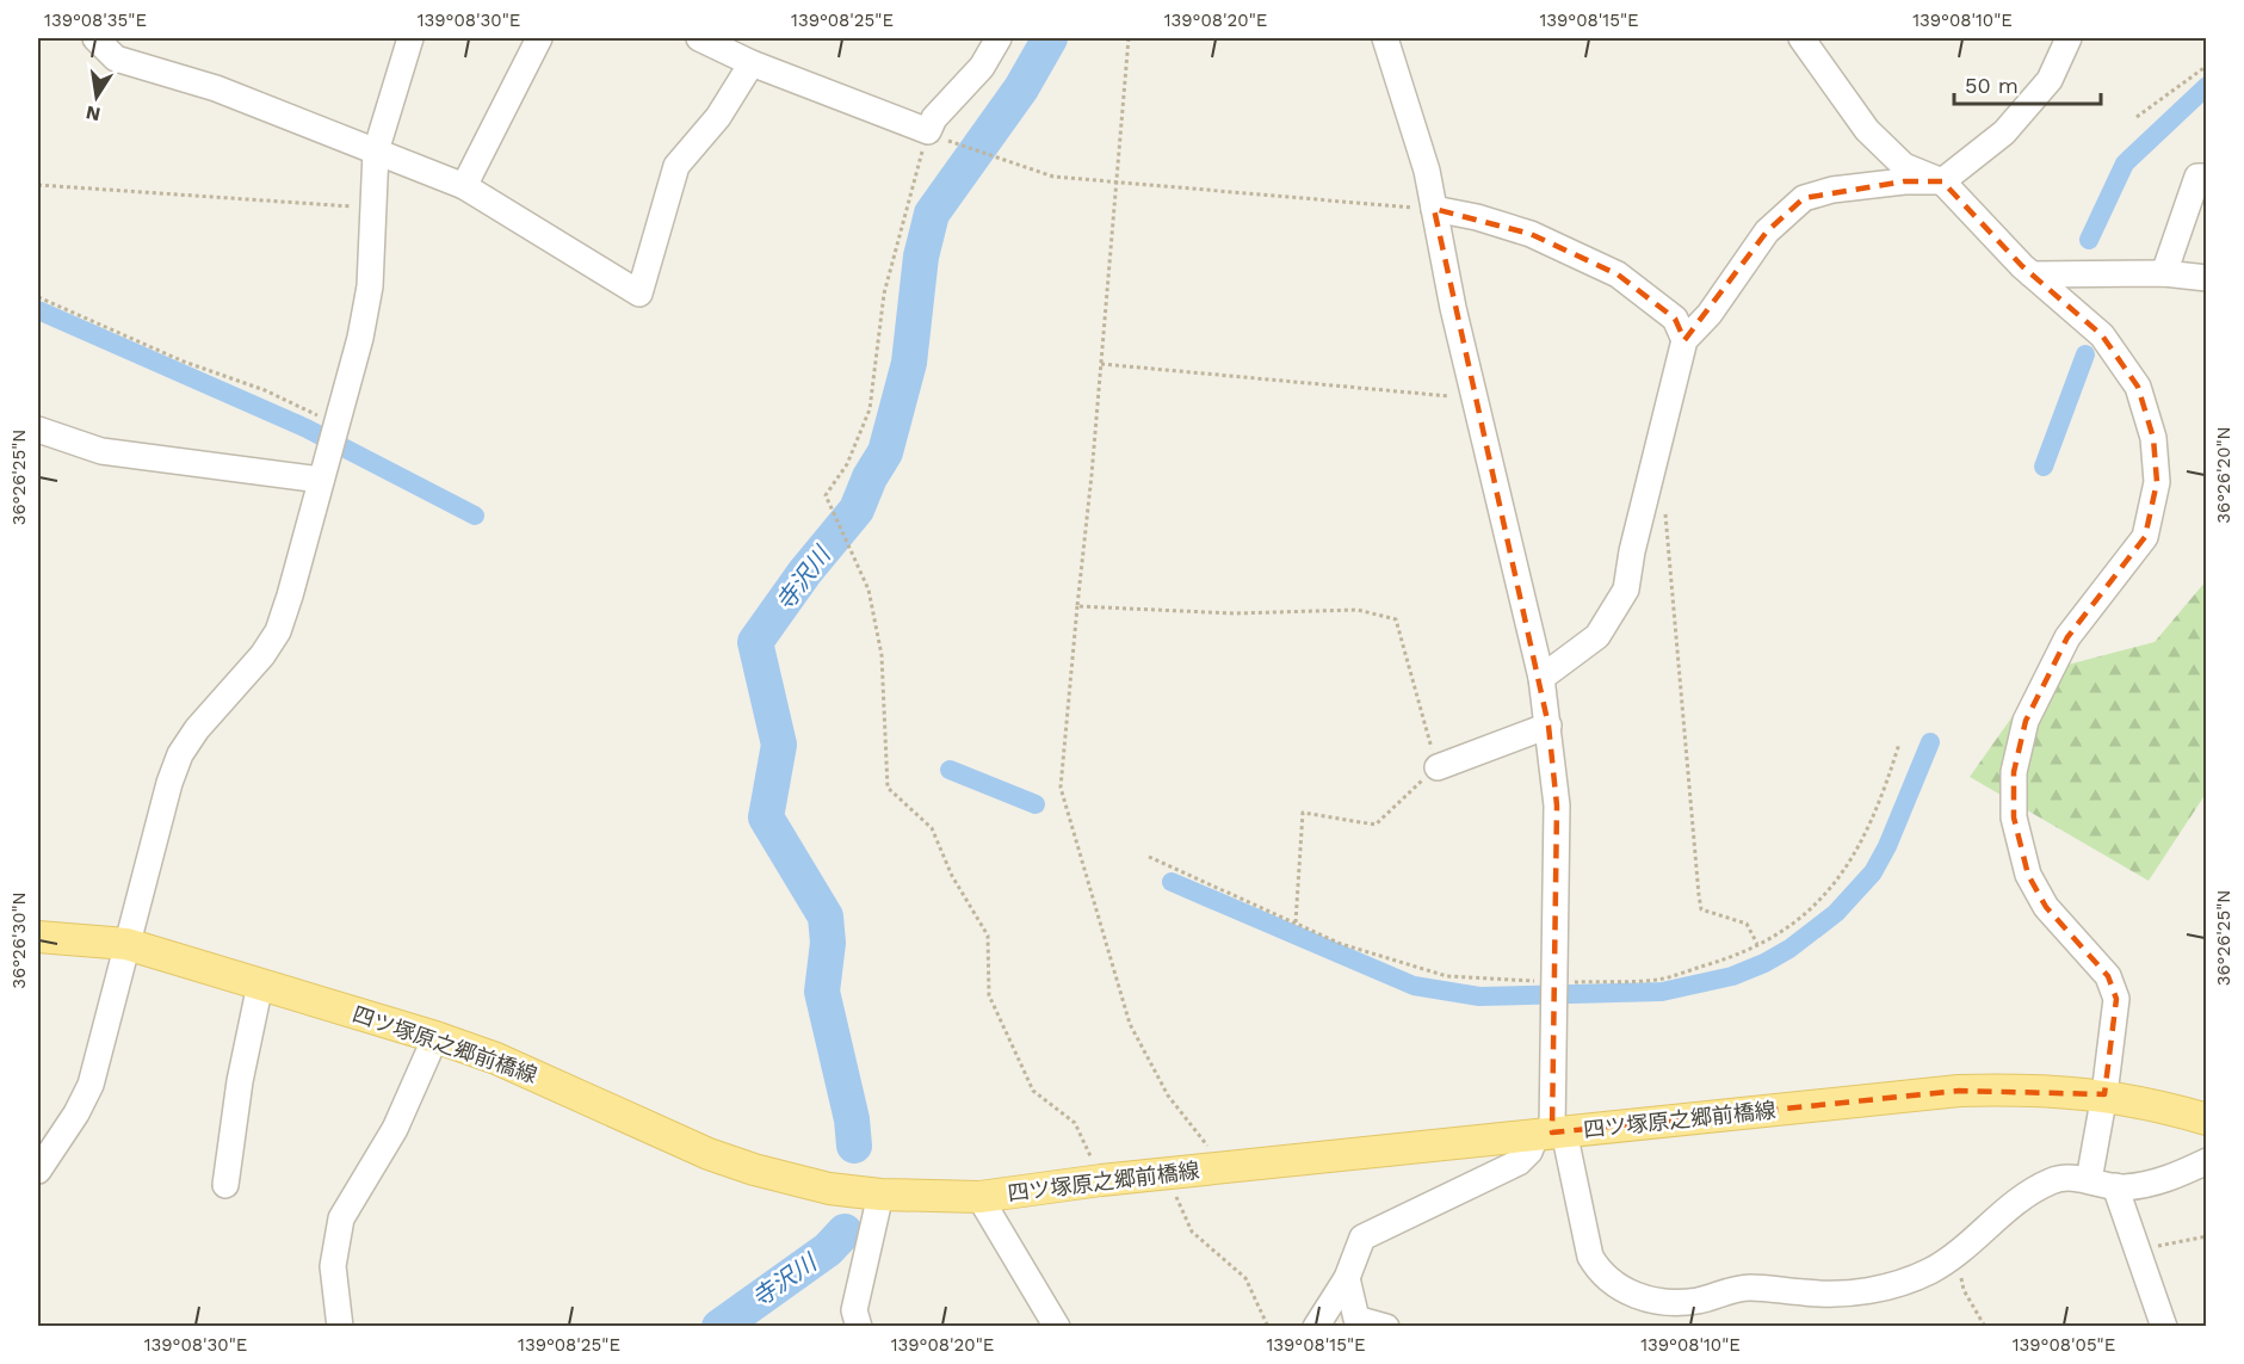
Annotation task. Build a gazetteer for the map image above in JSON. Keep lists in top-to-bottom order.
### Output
{
  "streets": {
    "main road": ["四ツ塚原之郷前橋線"]
  },
  "water": ["寺沢川"],
  "scale_bar": "50 m",
  "north": "bottom",
  "coordinates": [
    "139°08'35\"E",
    "139°08'30\"E",
    "139°08'25\"E",
    "139°08'20\"E",
    "139°08'15\"E",
    "139°08'10\"E",
    "36°26'20\"N",
    "36°26'25\"N",
    "36°26'30\"N",
    "139°08'05\"E"
  ]
}
